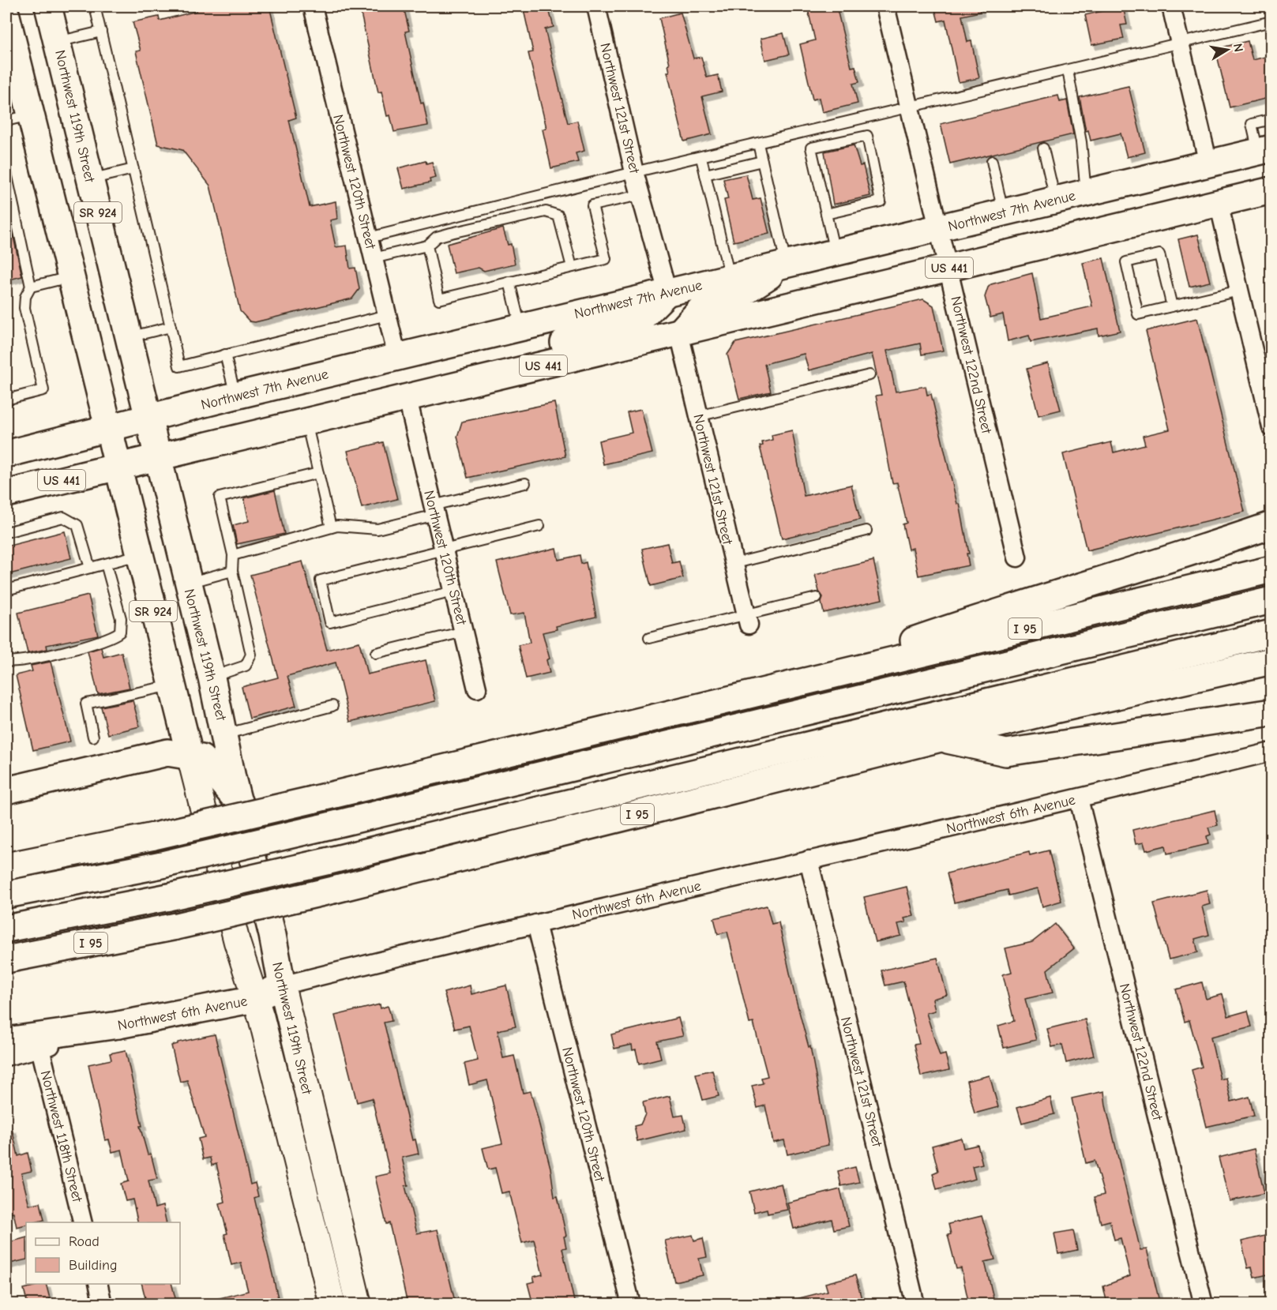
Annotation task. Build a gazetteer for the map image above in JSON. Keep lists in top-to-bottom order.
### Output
{
  "streets": {
    "main road": [
      "Northwest 119th Street",
      "Northwest 7th Avenue",
      "SR 924",
      "US 441",
      "I 95",
      "Northwest 6th Avenue"
    ],
    "street": [
      "Northwest 121st Street",
      "Northwest 120th Street",
      "Northwest 122nd Street",
      "Northwest 118th Street"
    ]
  },
  "crossings": [
    ["Northwest 121st Street", "Northwest 7th Avenue"],
    ["Northwest 121st Street", "US 441"],
    ["Northwest 121st Street", "Northwest 6th Avenue"],
    ["Northwest 119th Street", "Northwest 7th Avenue"],
    ["Northwest 119th Street", "US 441"],
    ["Northwest 119th Street", "Northwest 6th Avenue"],
    ["Northwest 120th Street", "Northwest 7th Avenue"],
    ["Northwest 120th Street", "US 441"],
    ["Northwest 120th Street", "Northwest 6th Avenue"],
    ["Northwest 7th Avenue", "Northwest 122nd Street"],
    ["US 441", "Northwest 122nd Street"],
    ["Northwest 122nd Street", "Northwest 6th Avenue"],
    ["Northwest 6th Avenue", "Northwest 118th Street"]
  ],
  "legend": ["Road", "Building"],
  "north": "right"
}
